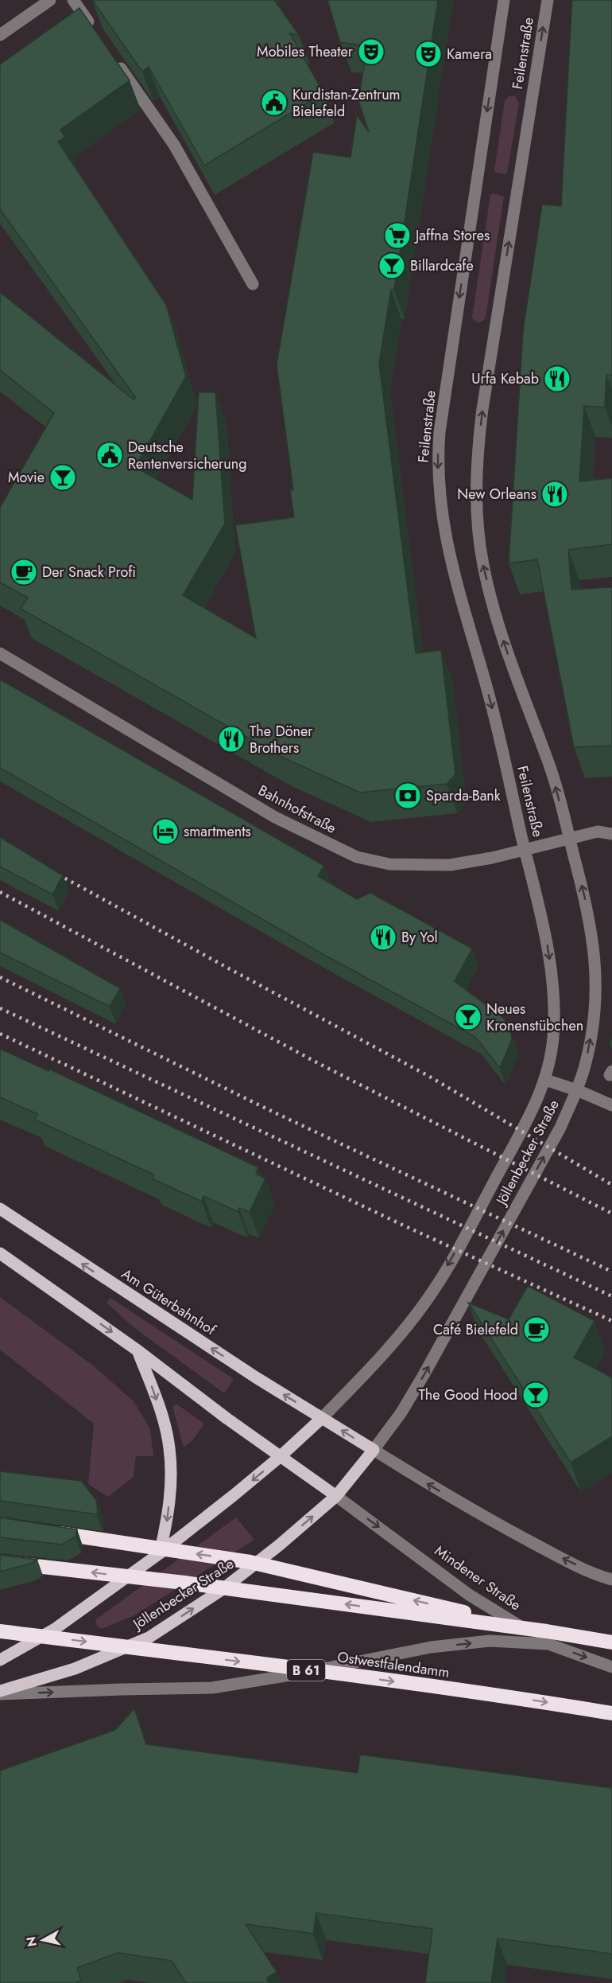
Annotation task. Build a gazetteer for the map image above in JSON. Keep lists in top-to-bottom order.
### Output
{
  "streets": {
    "highway": ["Ostwestfalendamm", "B 61"],
    "main road": ["Jöllenbecker Straße", "Am Güterbahnhof"],
    "street": ["Feilenstraße", "Bahnhofstraße", "Mindener Straße"]
  },
  "crossings": [
    ["Feilenstraße", "Bahnhofstraße"],
    ["Feilenstraße", "Jöllenbecker Straße"],
    ["Bahnhofstraße", "Jöllenbecker Straße"],
    ["Jöllenbecker Straße", "Am Güterbahnhof"],
    ["Jöllenbecker Straße", "Mindener Straße"]
  ],
  "places": {
    "theatre": ["Mobiles Theater", "Kamera"],
    "public building": ["Kurdistan-Zentrum Bielefeld", "Deutsche Rentenversicherung"],
    "supermarket": ["Jaffna Stores"],
    "bar": [
      "Billardcafe",
      "Movie",
      "Neues Kronenstübchen",
      "The Good Hood"
    ],
    "restaurant": [
      "Urfa Kebab",
      "New Orleans",
      "The Döner Brothers",
      "By Yol"
    ],
    "cafe": ["Der Snack Profi", "Café Bielefeld"],
    "bank": ["Sparda-Bank"],
    "hotel": ["smartments"]
  },
  "north": "left"
}
